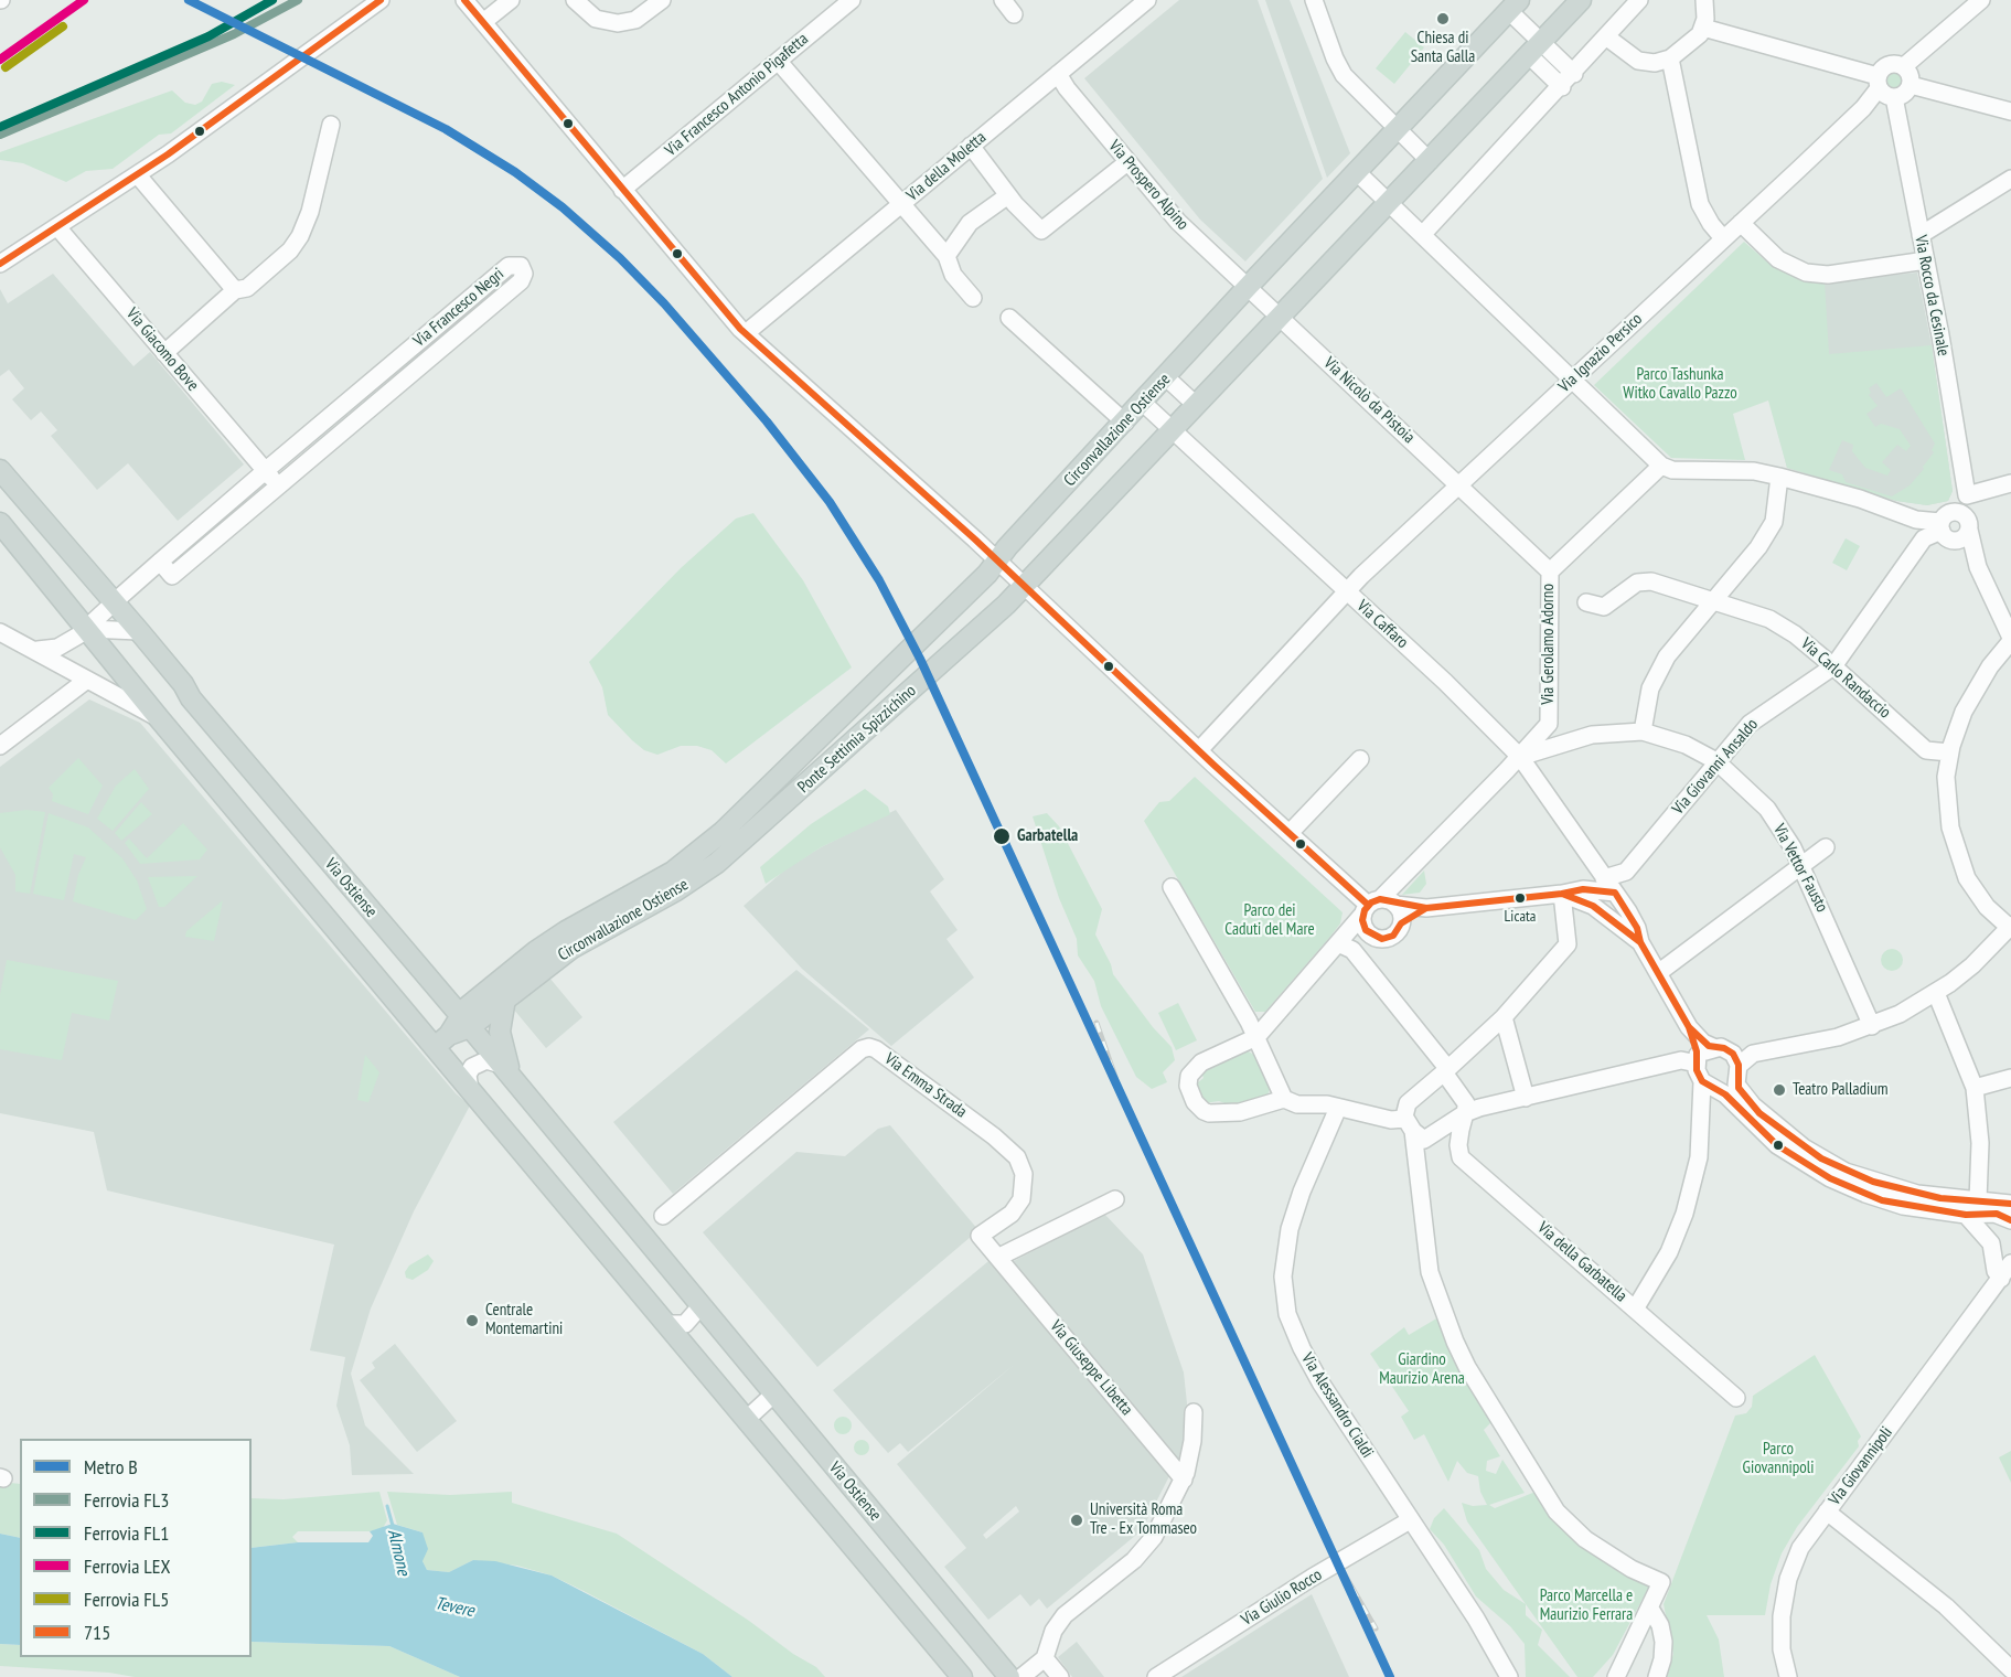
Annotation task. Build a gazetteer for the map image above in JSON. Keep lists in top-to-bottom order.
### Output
{
  "streets": {
    "main road": ["Circonvallazione Ostiense", "Ponte Settimia Spizzichino", "Via Ostiense"],
    "street": [
      "Via Francesco Antonio Pigafetta",
      "Via della Moletta",
      "Via Prospero Alpino",
      "Via Rocco da Cesinale",
      "Via Francesco Negri",
      "Via Giacomo Bove",
      "Via Ignazio Persico",
      "Via Nicolò da Pistoia",
      "Via Caffaro",
      "Via Gerolamo Adorno",
      "Via Carlo Randaccio",
      "Via Giovanni Ansaldo",
      "Via Vettor Fausto",
      "Via Emma Strada",
      "Via della Garbatella",
      "Via Giuseppe Libetta",
      "Via Alessandro Cialdi",
      "Via Giovannipoli",
      "Via Giulio Rocco"
    ]
  },
  "crossings": [
    ["Via della Moletta", "Via Prospero Alpino"],
    ["Via Prospero Alpino", "Circonvallazione Ostiense"],
    ["Via Rocco da Cesinale", "Via Ignazio Persico"],
    ["Via Francesco Negri", "Via Giacomo Bove"],
    ["Via Francesco Negri", "Via Ostiense"],
    ["Via Ignazio Persico", "Via Nicolò da Pistoia"],
    ["Via Ignazio Persico", "Via Caffaro"],
    ["Via Ignazio Persico", "Via Gerolamo Adorno"],
    ["Via Nicolò da Pistoia", "Via Gerolamo Adorno"],
    ["Circonvallazione Ostiense", "Via Caffaro"],
    ["Circonvallazione Ostiense", "Ponte Settimia Spizzichino"],
    ["Circonvallazione Ostiense", "Via Ostiense"],
    ["Via Caffaro", "Via Giovanni Ansaldo"],
    ["Via Caffaro", "Via Vettor Fausto"],
    ["Via Carlo Randaccio", "Via Giovanni Ansaldo"],
    ["Via Giovanni Ansaldo", "Via Vettor Fausto"],
    ["Via Emma Strada", "Via Giuseppe Libetta"],
    ["Via Alessandro Cialdi", "Via Giulio Rocco"]
  ],
  "water": ["Almone", "Tevere"],
  "parks": [
    "Parco Tashunka Witko Cavallo Pazzo",
    "Parco dei Caduti del Mare",
    "Giardino Maurizio Arena",
    "Parco Giovannipoli",
    "Parco Marcella e Maurizio Ferrara"
  ],
  "places": [
    "Chiesa di Santa Galla",
    "Garbatella",
    "Licata",
    "Teatro Palladium",
    "Centrale Montemartini",
    "Università Roma Tre - Ex Tommaseo"
  ],
  "lines": [
    "metro line B",
    "rail line FL3",
    "rail line FL1",
    "rail line LEX",
    "transit line 715",
    "rail line FL5"
  ],
  "legend": [
    "Metro B",
    "Ferrovia FL3",
    "Ferrovia FL1",
    "Ferrovia LEX",
    "Ferrovia FL5",
    "715"
  ]
}
